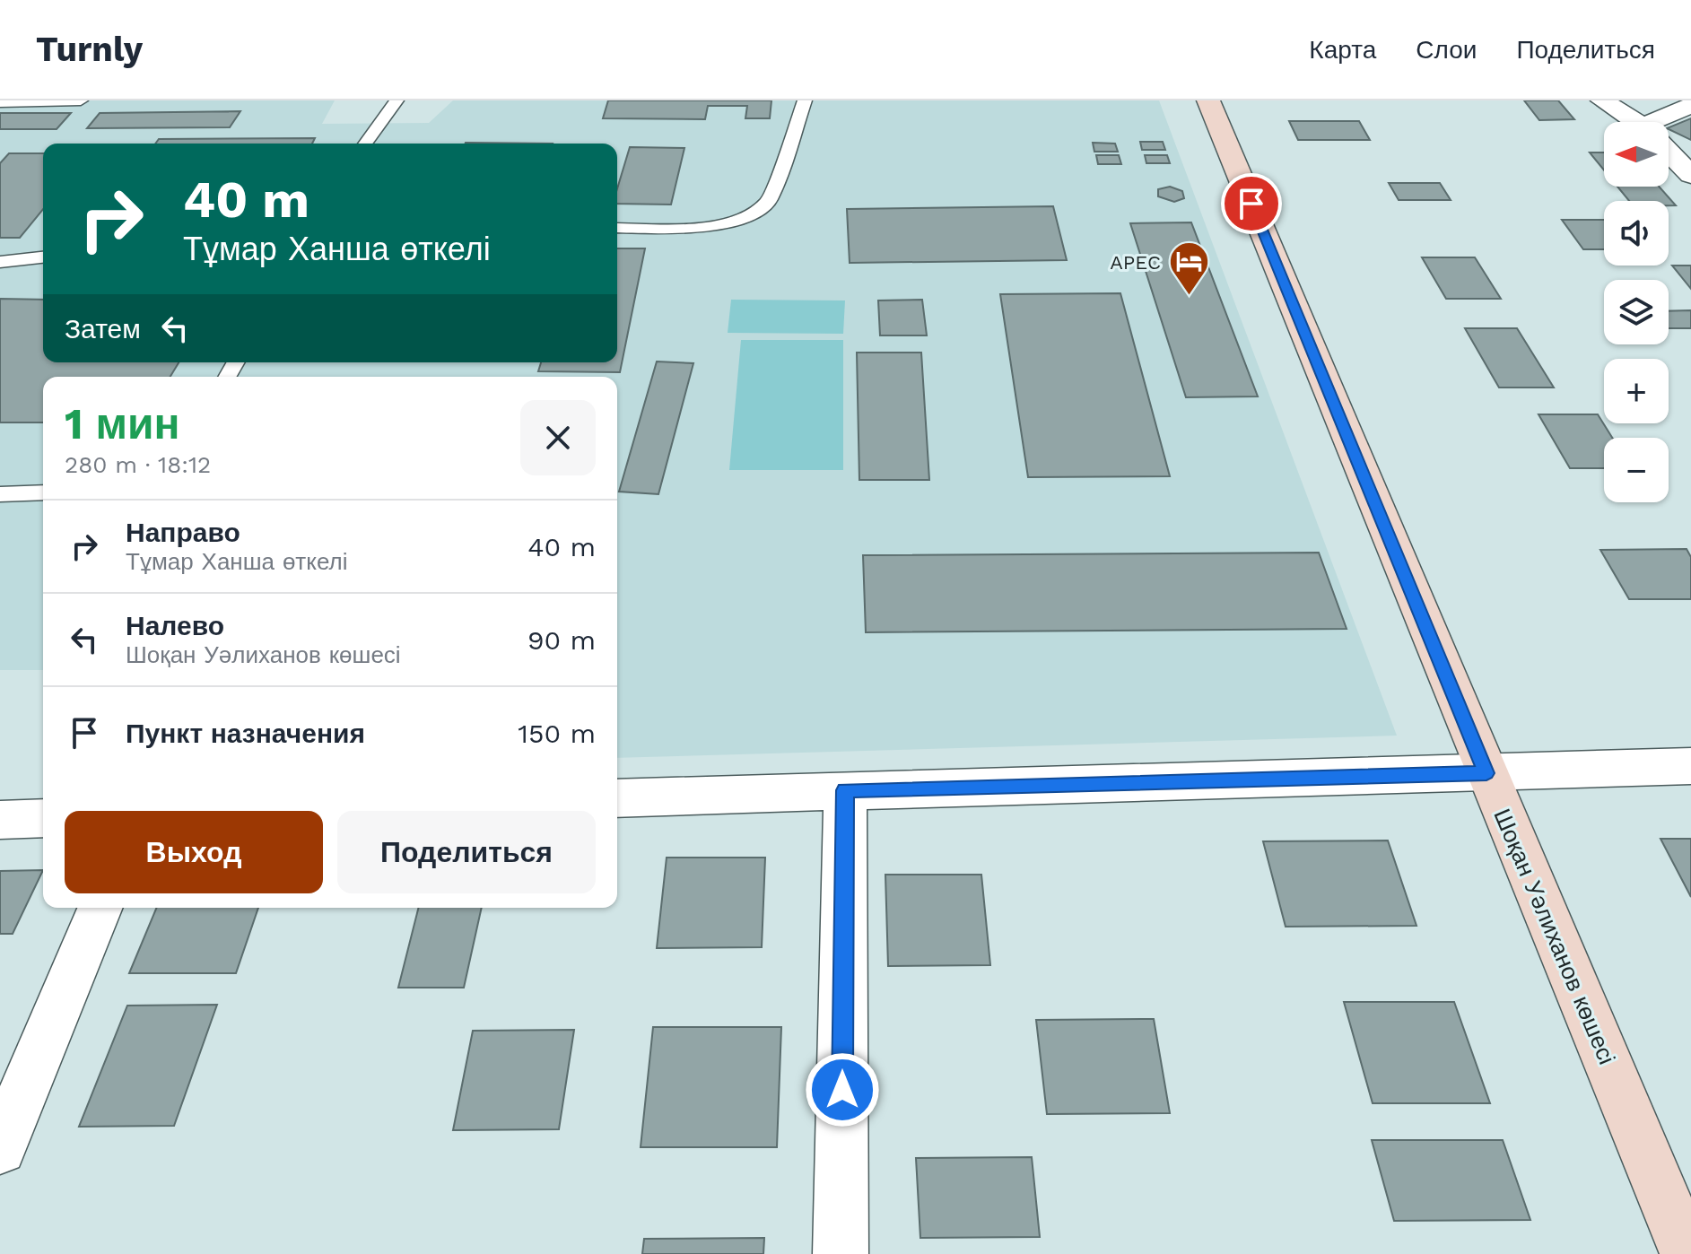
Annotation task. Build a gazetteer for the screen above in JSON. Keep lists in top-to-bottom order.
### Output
{
  "streets": {
    "main road": ["Шоқан Уәлиханов көшесі"]
  },
  "places": {
    "hotel": ["APEC"]
  },
  "north": "left",
  "page": {
    "header": "Turnly",
    "nav": ["Карта", "Слои", "Поделиться"],
    "map_buttons": ["+", "−"],
    "turn": ["40 m", "Тұмар Ханша өткелі"],
    "then": "Затем",
    "heading": ["1 мин", "280 m · 18:12"],
    "list": [
      {
        "name": "Направо",
        "note": "Тұмар Ханша өткелі",
        "value": "40 m"
      },
      {
        "name": "Налево",
        "note": "Шоқан Уәлиханов көшесі",
        "value": "90 m"
      },
      {
        "name": "Пункт назначения",
        "value": "150 m"
      }
    ],
    "buttons": ["Выход", "Поделиться"]
  }
}
